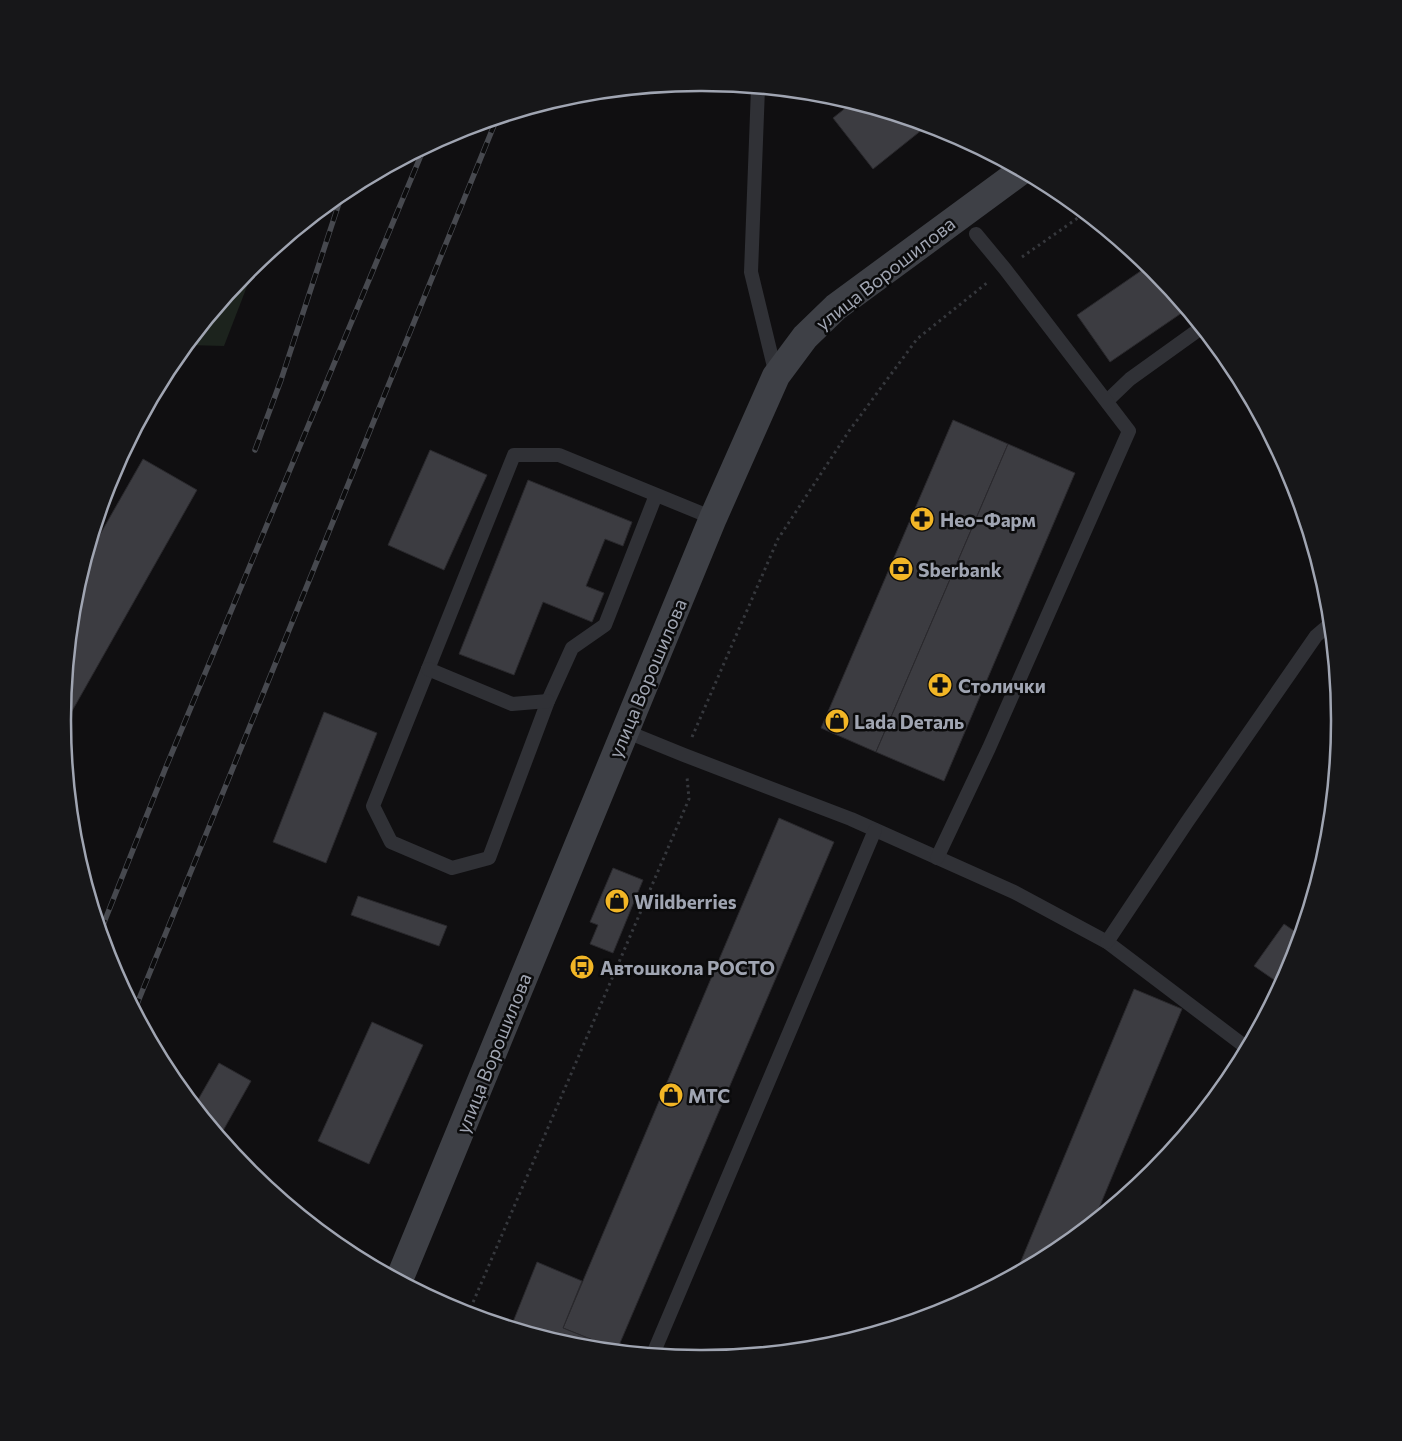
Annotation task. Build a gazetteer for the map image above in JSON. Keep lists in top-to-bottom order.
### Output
{
  "streets": {
    "main road": ["улица Ворошилова"]
  },
  "places": {
    "pharmacy": ["Нео-Фарм", "Столички"],
    "bank": ["Sberbank"],
    "shop": ["Lada Dеталь", "Wildberries", "МТС"],
    "bus stop": ["Автошкола РОСТО"]
  }
}
